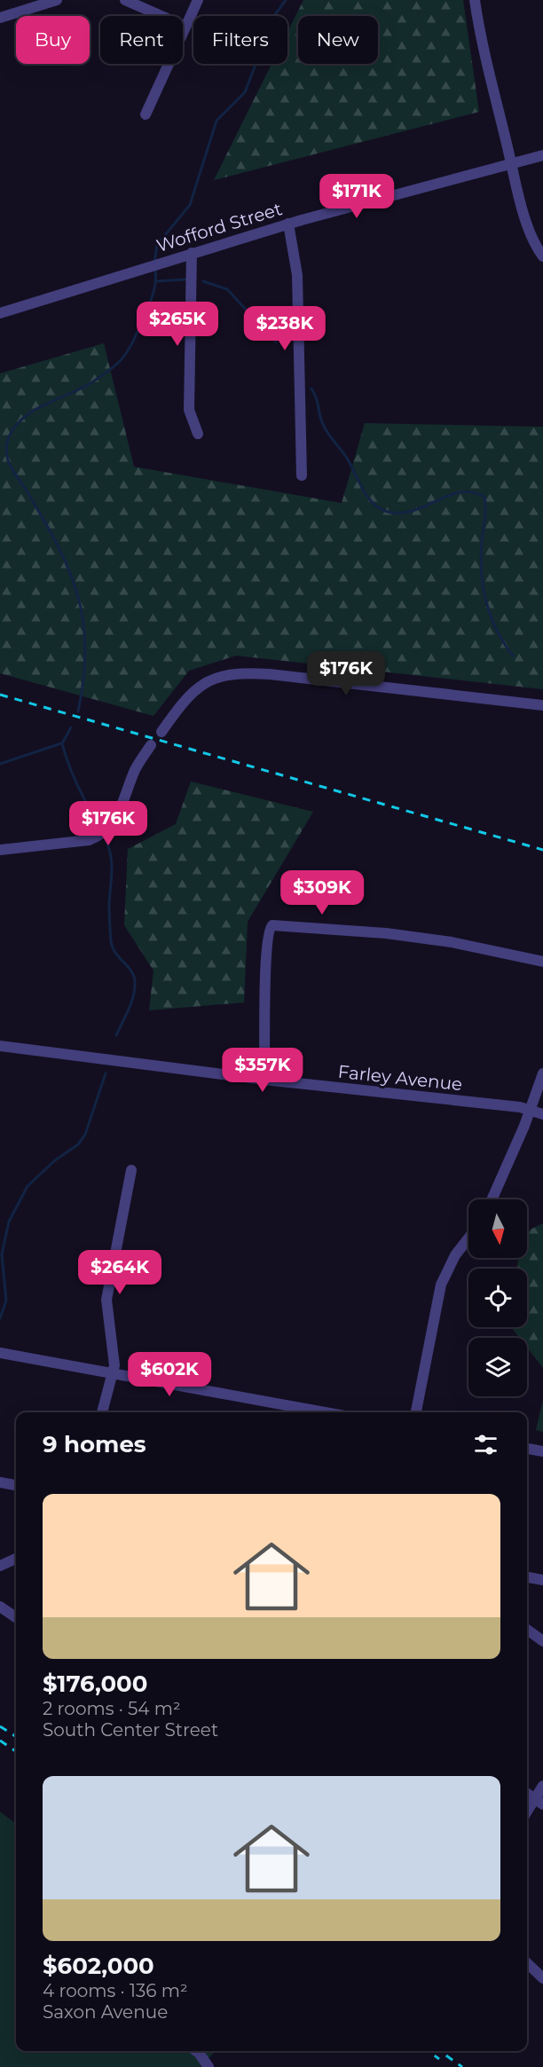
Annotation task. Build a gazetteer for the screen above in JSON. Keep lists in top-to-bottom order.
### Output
{
  "streets": {
    "street": ["Wofford Street", "Farley Avenue"]
  },
  "north": "bottom",
  "page": {
    "chip": [
      "Buy",
      "Rent",
      "Filters",
      "New"
    ],
    "price": [
      "$171K",
      "$265K",
      "$238K",
      "$176K",
      "$176K",
      "$309K",
      "$357K",
      "$264K",
      "$602K"
    ],
    "heading": "9 homes",
    "list": [
      {
        "name": "$176,000",
        "note": "2 rooms · 54 m² · South Center Street"
      },
      {
        "name": "$602,000",
        "note": "4 rooms · 136 m² · Saxon Avenue"
      }
    ]
  }
}
